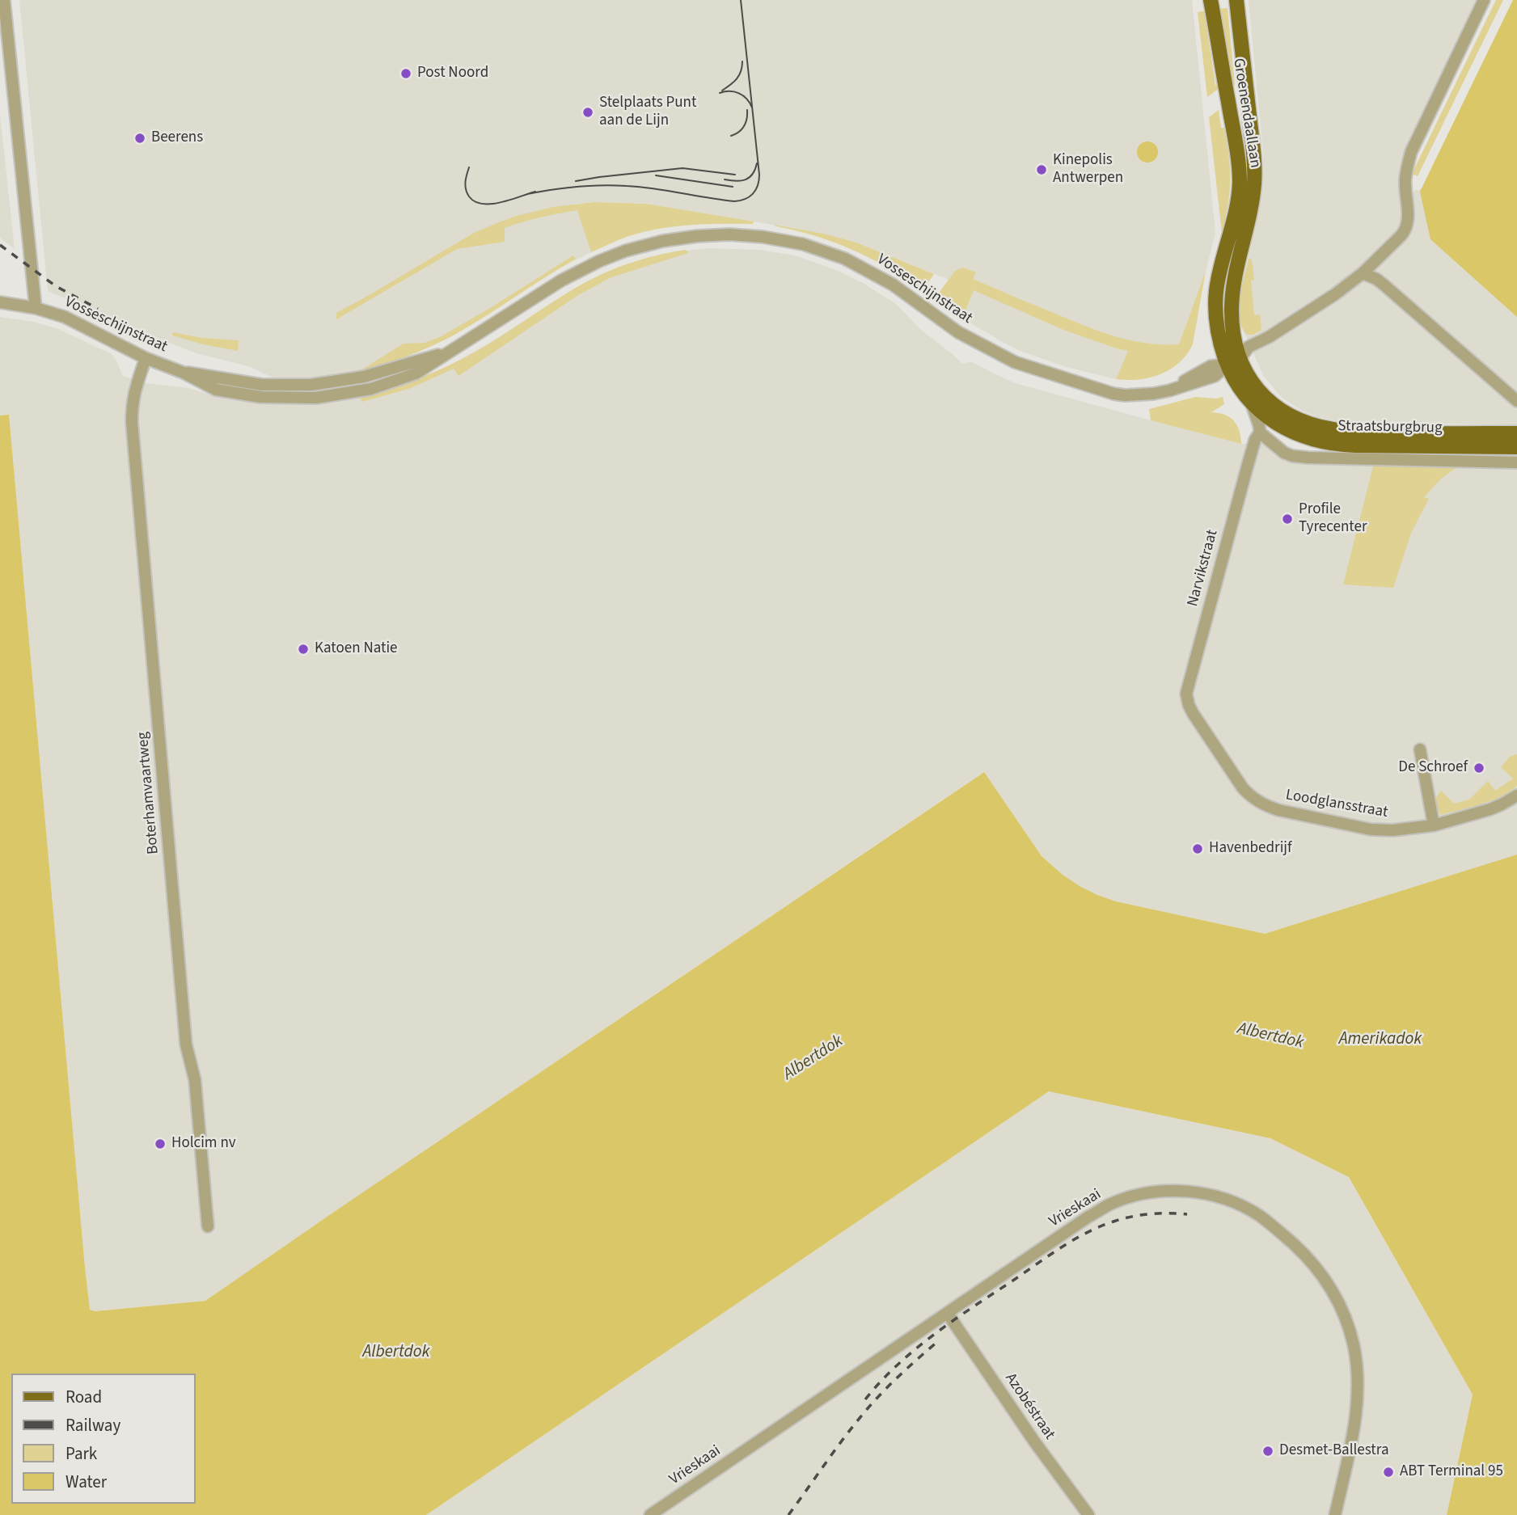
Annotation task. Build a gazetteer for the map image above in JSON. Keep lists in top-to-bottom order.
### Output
{
  "streets": {
    "main road": ["Groenendaallaan", "Straatsburgbrug"],
    "street": [
      "Vosseschijnstraat",
      "Narvikstraat",
      "Boterhamvaartweg",
      "Loodglansstraat",
      "Vrieskaai",
      "Azobéstraat"
    ]
  },
  "crossings": [
    ["Groenendaallaan", "Vosseschijnstraat"],
    ["Groenendaallaan", "Straatsburgbrug"],
    ["Vosseschijnstraat", "Straatsburgbrug"],
    ["Vosseschijnstraat", "Boterhamvaartweg"],
    ["Narvikstraat", "Loodglansstraat"],
    ["Vrieskaai", "Azobéstraat"]
  ],
  "water": ["Albertdok", "Amerikadok"],
  "places": [
    "Post Noord",
    "Stelplaats Punt aan de Lijn",
    "Beerens",
    "Kinepolis Antwerpen",
    "Profile Tyrecenter",
    "Katoen Natie",
    "De Schroef",
    "Havenbedrijf",
    "Holcim nv",
    "Desmet-Ballestra",
    "ABT Terminal 95"
  ],
  "legend": [
    "Road",
    "Railway",
    "Park",
    "Water"
  ]
}
